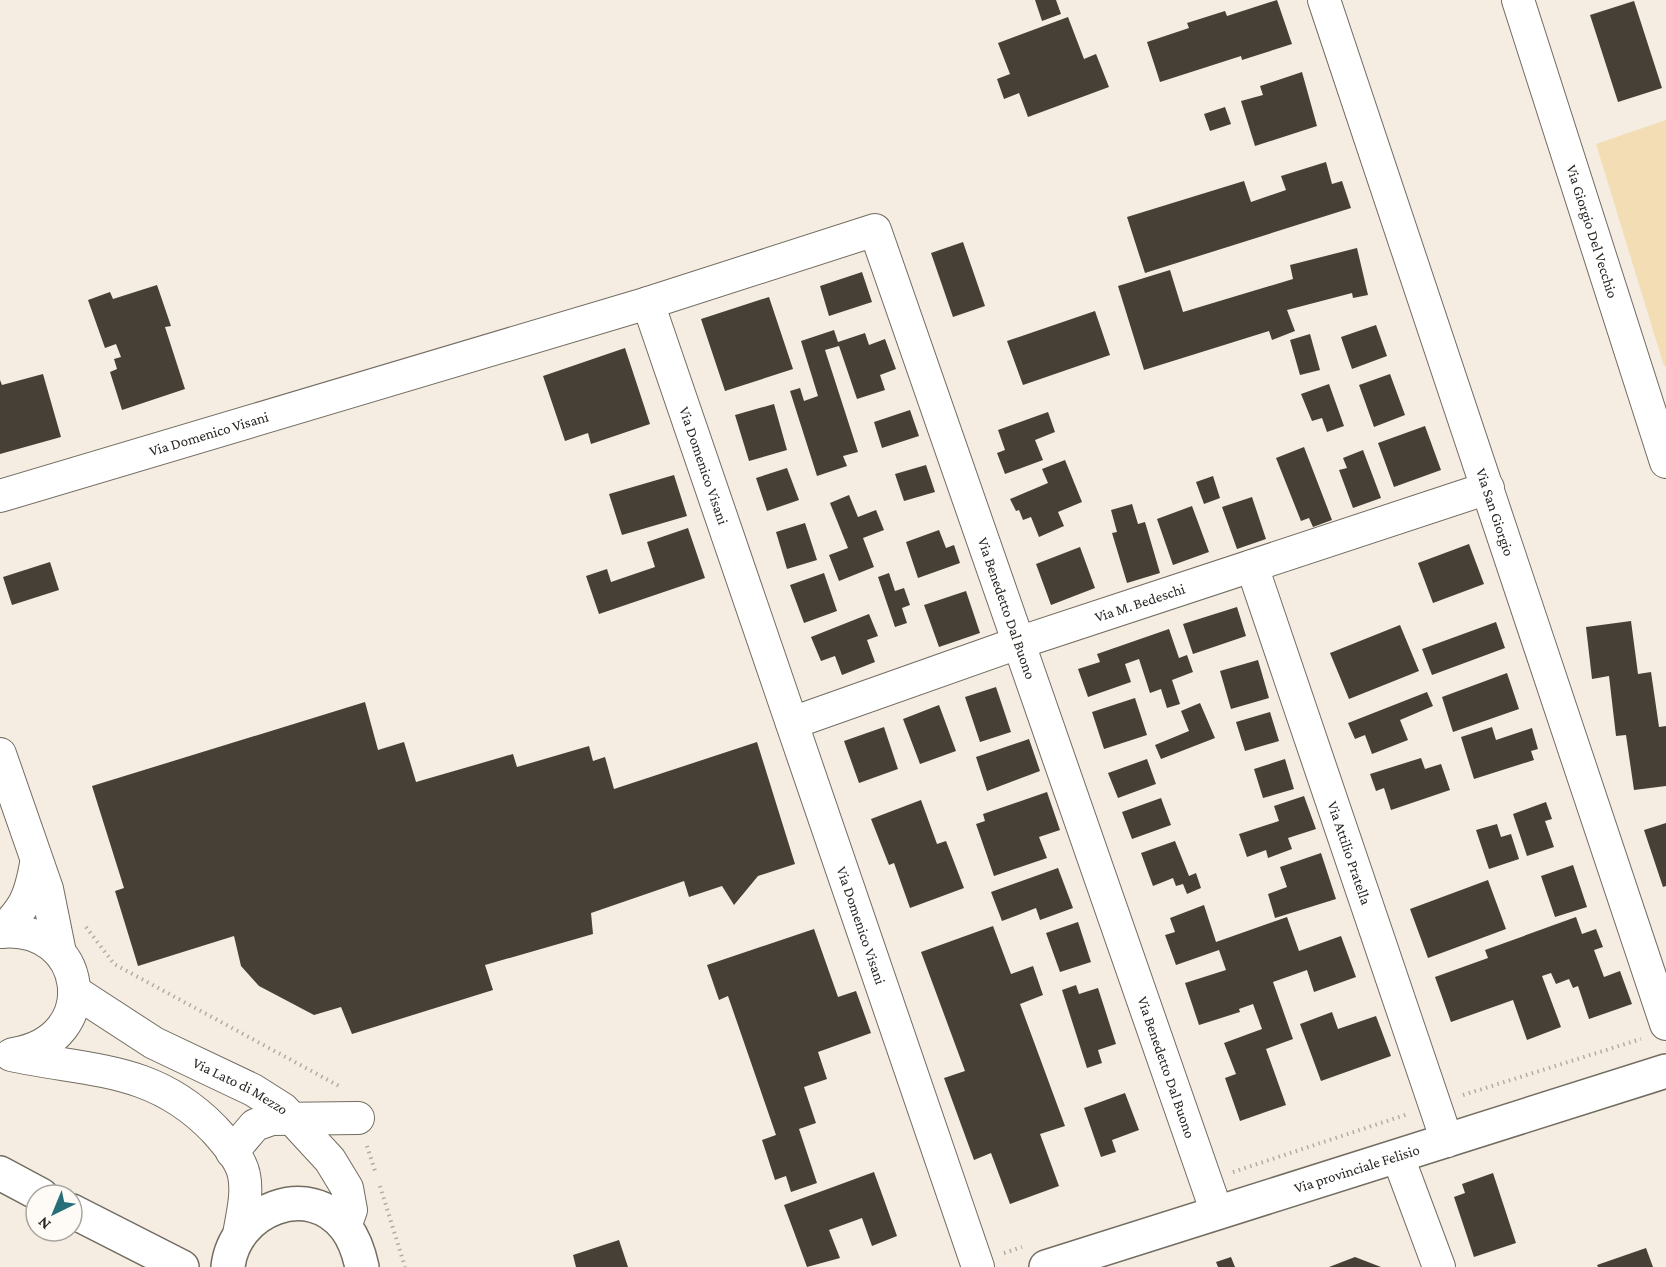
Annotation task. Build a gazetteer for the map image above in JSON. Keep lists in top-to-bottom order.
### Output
{
  "streets": {
    "main road": ["Via provinciale Felisio"],
    "street": [
      "Via Giorgio Del Vecchio",
      "Via Domenico Visani",
      "Via San Giorgio",
      "Via M. Bedeschi",
      "Via Benedetto Dal Buono",
      "Via Attilio Pratella",
      "Via Lato di Mezzo"
    ]
  },
  "crossings": [
    ["Via Domenico Visani", "Via M. Bedeschi"],
    ["Via Domenico Visani", "Via Benedetto Dal Buono"],
    ["Via San Giorgio", "Via M. Bedeschi"],
    ["Via M. Bedeschi", "Via Benedetto Dal Buono"],
    ["Via M. Bedeschi", "Via Attilio Pratella"],
    ["Via Benedetto Dal Buono", "Via provinciale Felisio"],
    ["Via Attilio Pratella", "Via provinciale Felisio"]
  ],
  "north": "bottom left"
}
